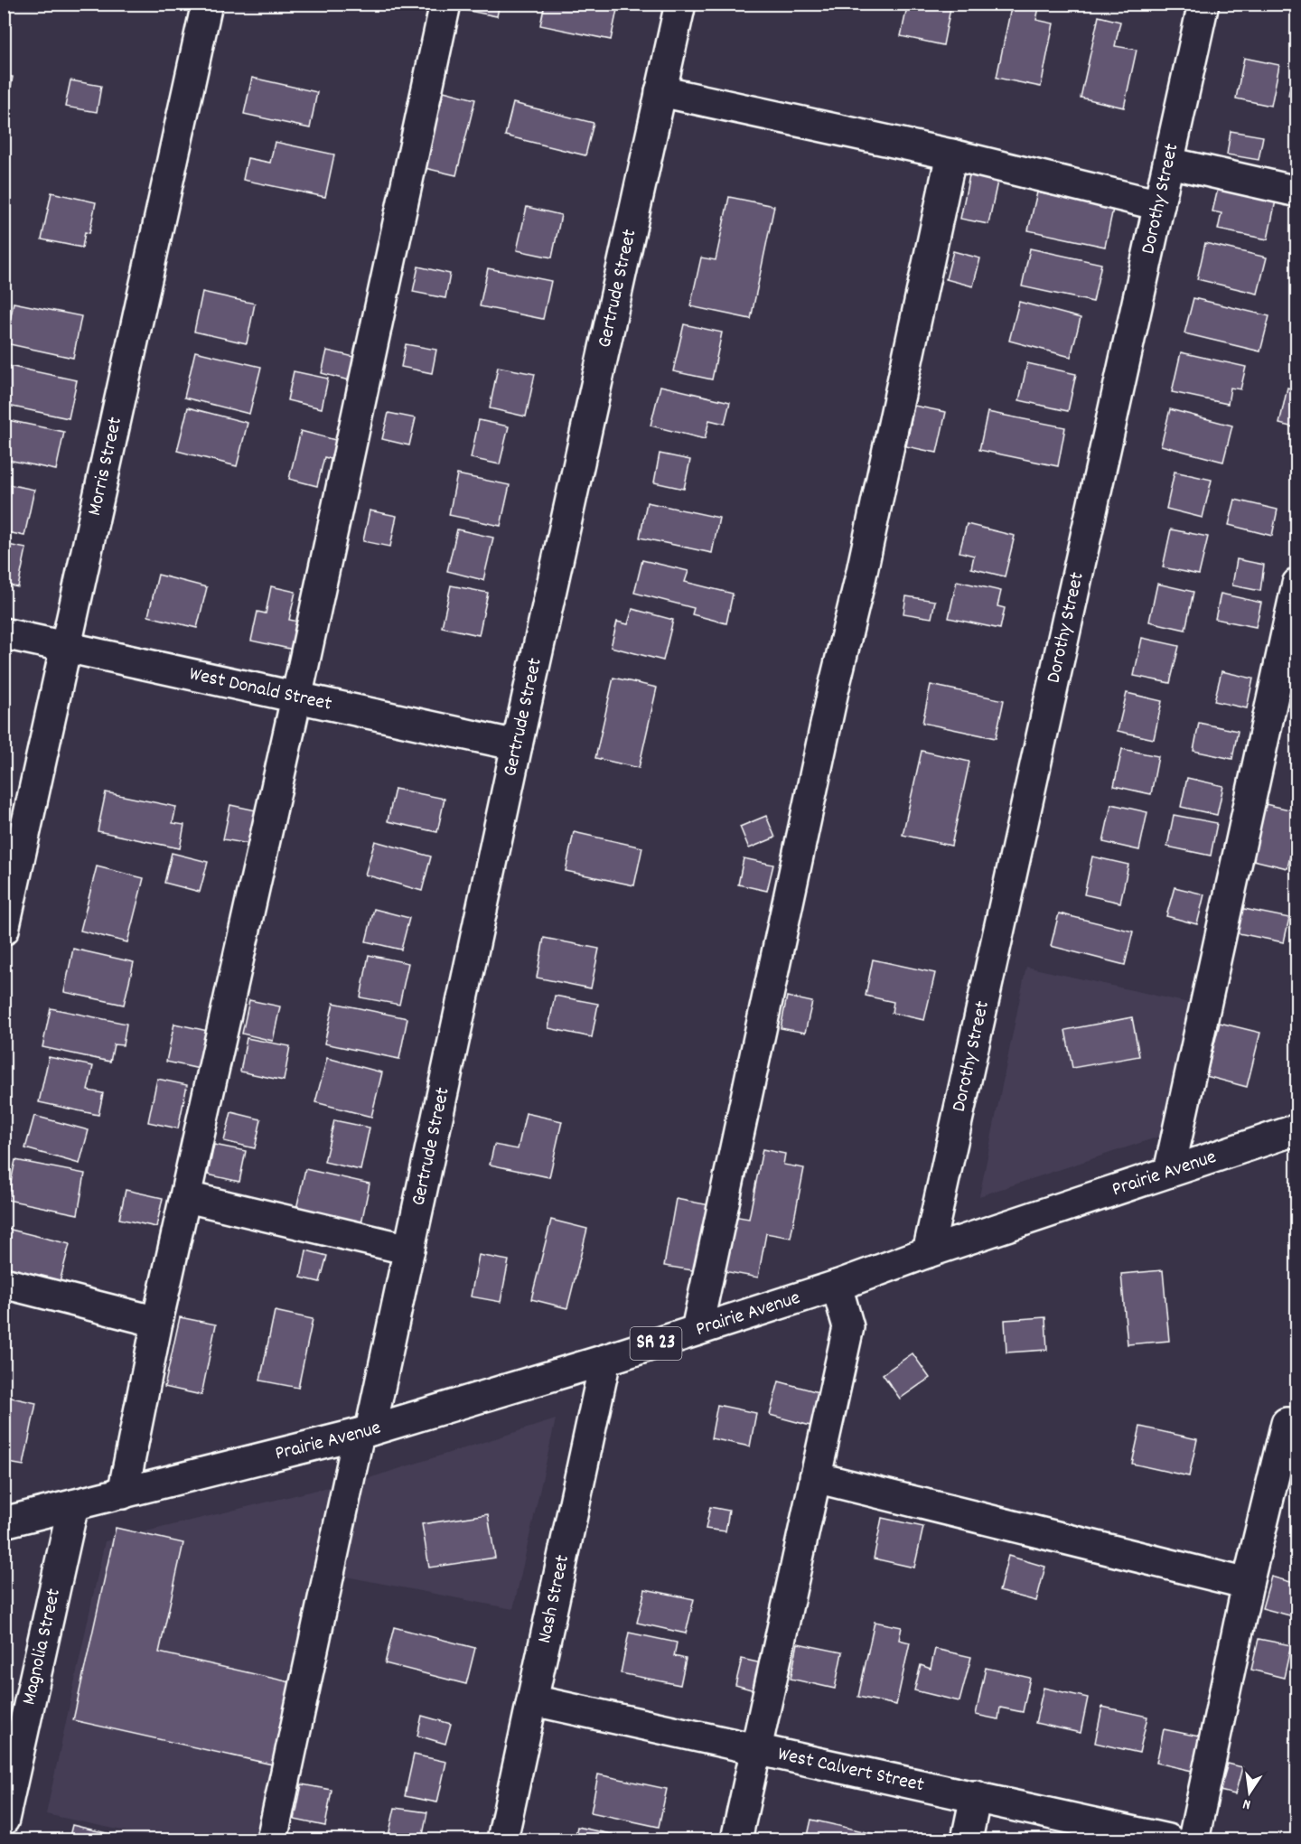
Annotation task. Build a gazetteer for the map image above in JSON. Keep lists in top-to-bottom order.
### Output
{
  "streets": {
    "street": [
      "Dorothy Street",
      "Gertrude Street",
      "Morris Street",
      "West Donald Street",
      "Prairie Avenue",
      "SR 23",
      "Nash Street",
      "Magnolia Street",
      "West Calvert Street"
    ]
  },
  "crossings": [
    ["Dorothy Street", "Prairie Avenue"],
    ["Gertrude Street", "West Donald Street"],
    ["Gertrude Street", "Prairie Avenue"],
    ["Morris Street", "West Donald Street"],
    ["Prairie Avenue", "Nash Street"],
    ["Prairie Avenue", "Magnolia Street"],
    ["Nash Street", "West Calvert Street"]
  ],
  "north": "bottom"
}
